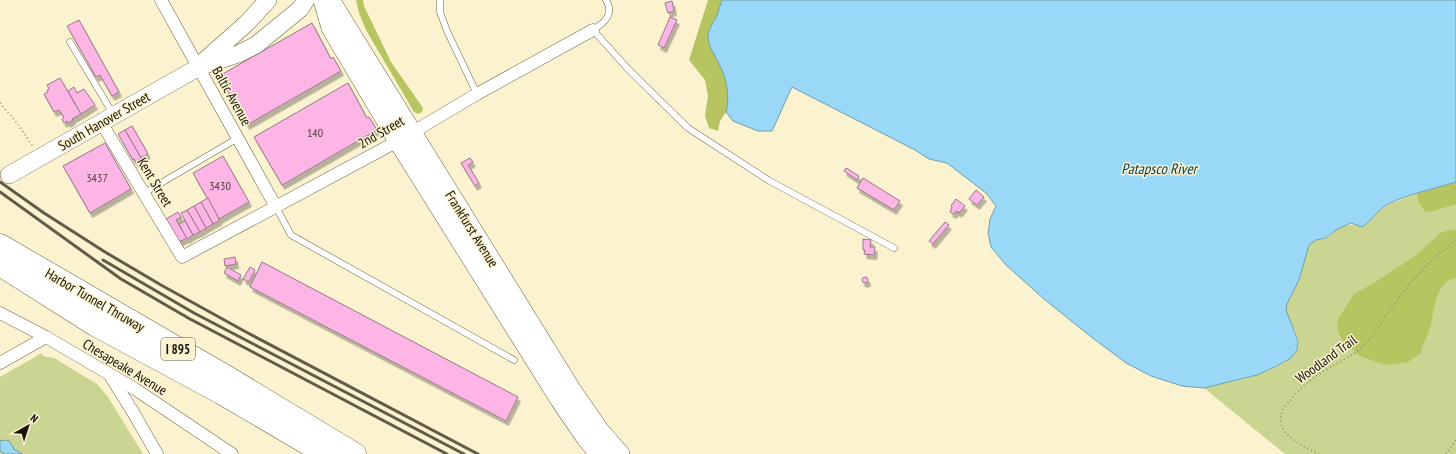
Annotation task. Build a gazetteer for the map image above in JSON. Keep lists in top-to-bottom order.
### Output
{
  "streets": {
    "highway": ["Harbor Tunnel Thruway", "I 895"],
    "main road": ["South Hanover Street", "Frankfurst Avenue"],
    "street": [
      "Baltic Avenue",
      "2nd Street",
      "Kent Street",
      "Chesapeake Avenue"
    ],
    "path": ["Woodland Trail"]
  },
  "crossings": [
    ["Baltic Avenue", "South Hanover Street"],
    ["Baltic Avenue", "2nd Street"],
    ["South Hanover Street", "Kent Street"],
    ["2nd Street", "Kent Street"],
    ["2nd Street", "Frankfurst Avenue"]
  ],
  "water": ["Patapsco River"],
  "house_numbers": ["140", "3437", "3430"],
  "north": "top right"
}
